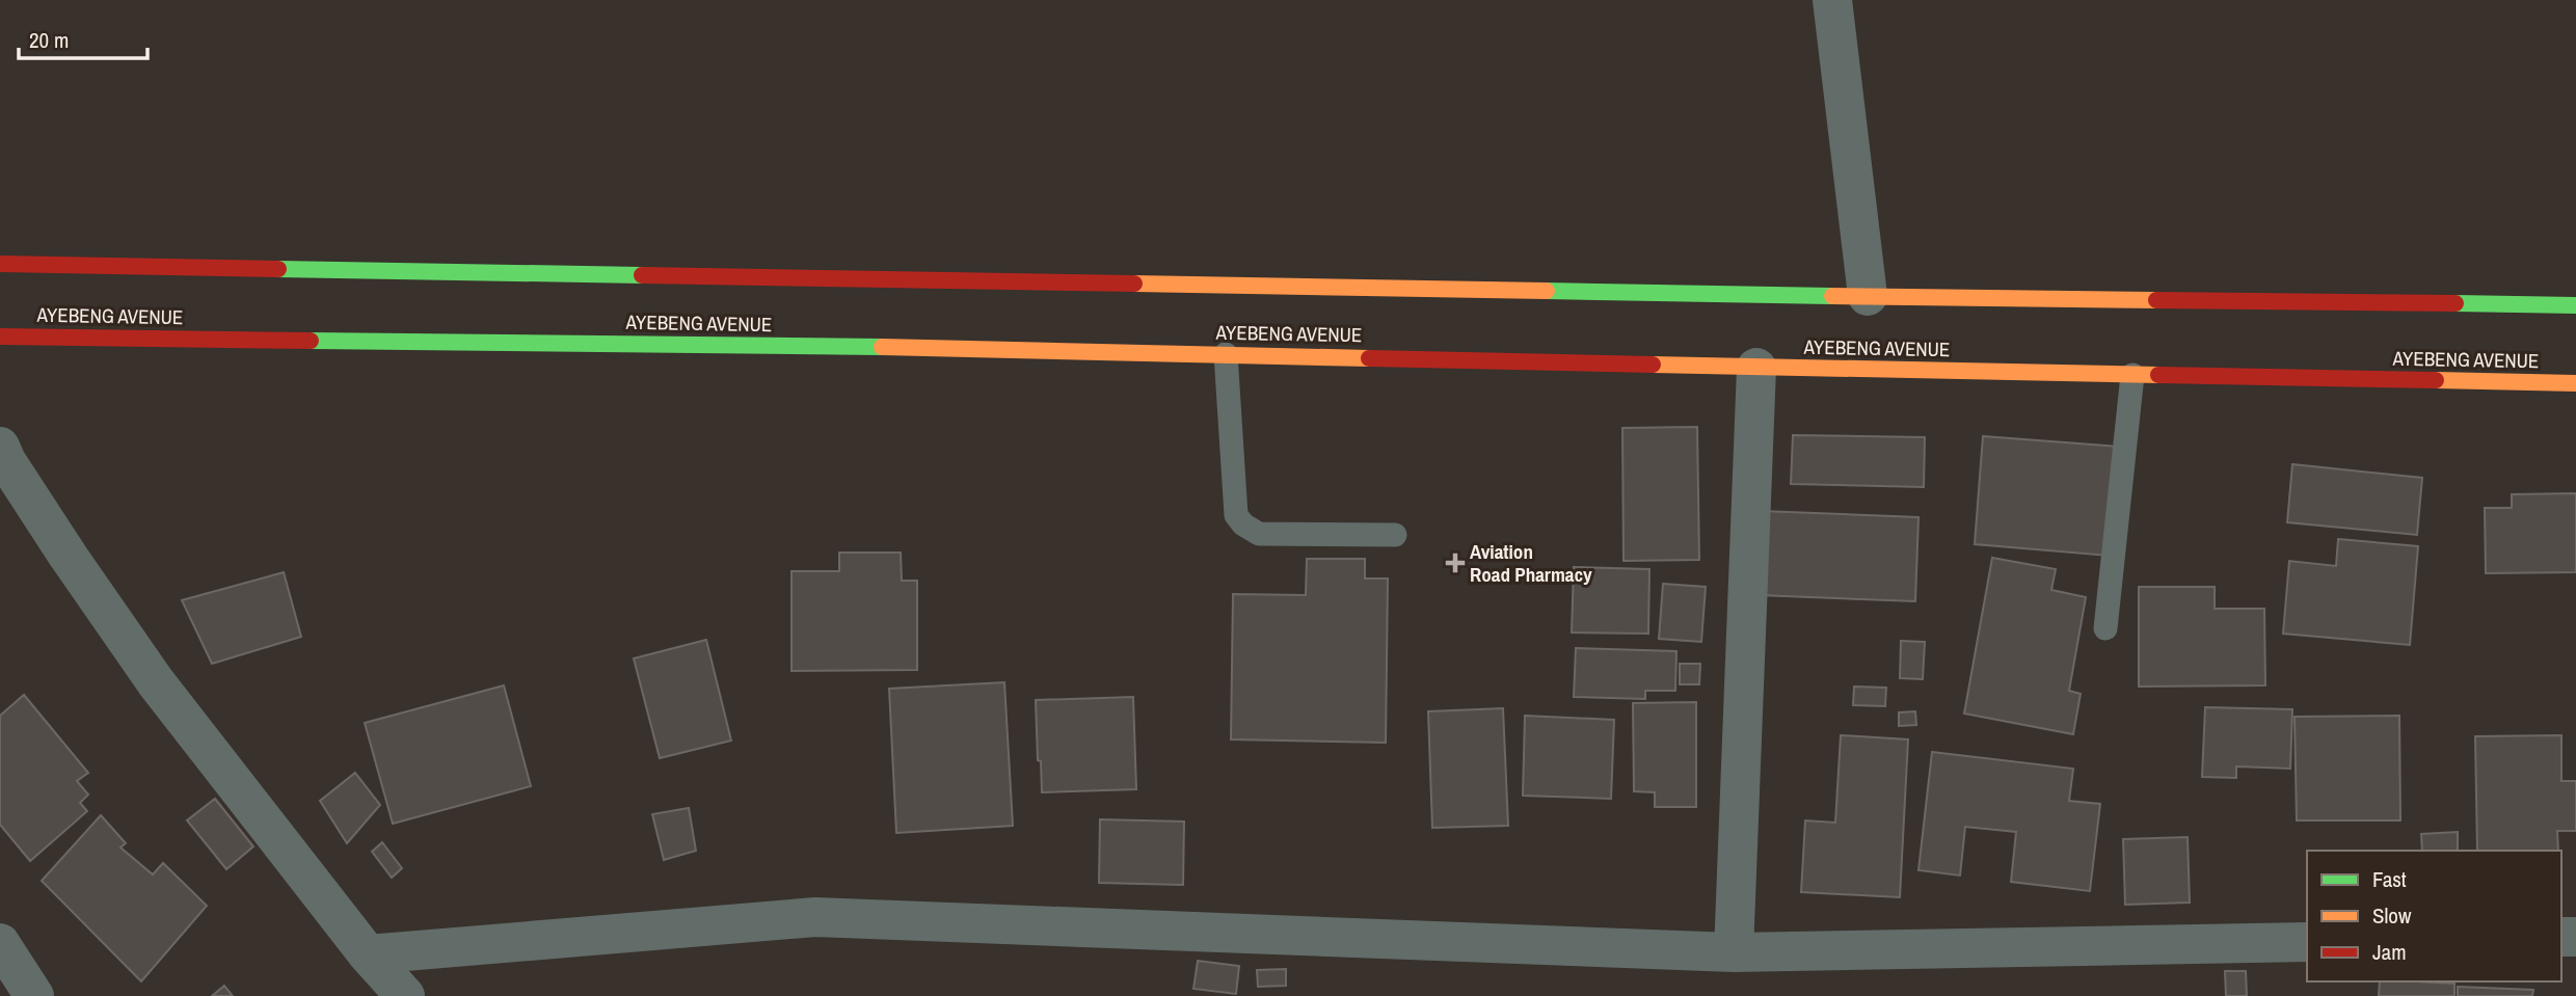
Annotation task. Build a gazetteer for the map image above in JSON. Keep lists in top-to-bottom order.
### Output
{
  "streets": {
    "street": ["AYEBENG AVENUE"]
  },
  "places": {
    "health": ["Aviation Road Pharmacy"]
  },
  "legend": ["Fast", "Slow", "Jam"],
  "scale_bar": "20 m"
}
